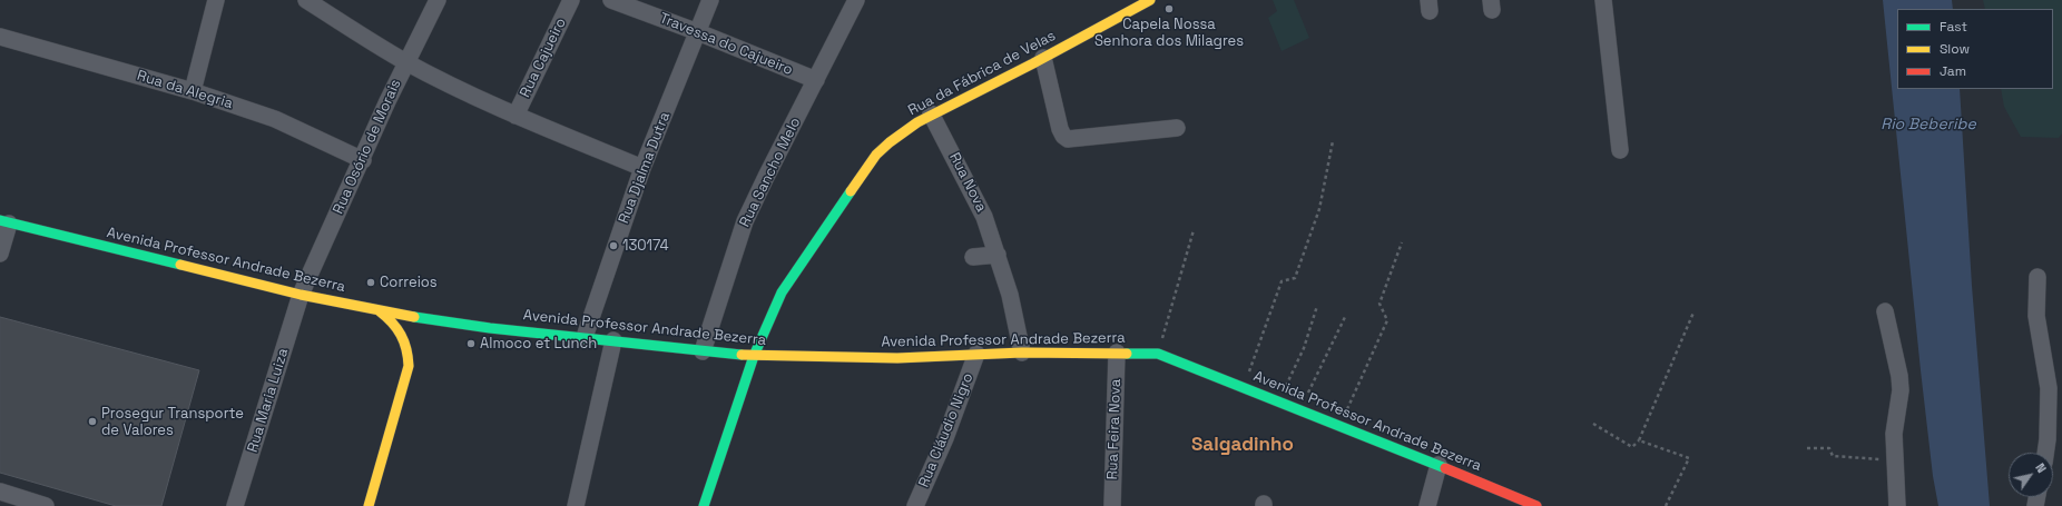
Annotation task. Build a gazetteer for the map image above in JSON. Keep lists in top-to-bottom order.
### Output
{
  "streets": {
    "street": [
      "Travessa do Cajueiro",
      "Rua Cajueiro",
      "Rua da Fábrica de Velas",
      "Rua da Alegria",
      "Rua Osório de Morais",
      "Rua Djalma Dutra",
      "Rua Sancho Melo",
      "Rua Nova",
      "Avenida Professor Andrade Bezerra",
      "Rua Maria Luiza",
      "Rua Feira Nova",
      "Rua Cláudio Nigro"
    ]
  },
  "crossings": [
    ["Travessa do Cajueiro", "Rua Djalma Dutra"],
    ["Travessa do Cajueiro", "Rua Sancho Melo"],
    ["Rua da Fábrica de Velas", "Rua Nova"],
    ["Rua da Fábrica de Velas", "Avenida Professor Andrade Bezerra"],
    ["Rua da Alegria", "Rua Osório de Morais"],
    ["Rua Osório de Morais", "Avenida Professor Andrade Bezerra"],
    ["Rua Osório de Morais", "Rua Maria Luiza"],
    ["Rua Djalma Dutra", "Avenida Professor Andrade Bezerra"],
    ["Rua Sancho Melo", "Avenida Professor Andrade Bezerra"],
    ["Rua Nova", "Avenida Professor Andrade Bezerra"],
    ["Avenida Professor Andrade Bezerra", "Rua Maria Luiza"],
    ["Avenida Professor Andrade Bezerra", "Rua Feira Nova"],
    ["Avenida Professor Andrade Bezerra", "Rua Cláudio Nigro"]
  ],
  "districts": ["Salgadinho"],
  "water": ["Rio Beberibe"],
  "places": [
    "Capela Nossa Senhora dos Milagres",
    "130174",
    "Correios",
    "Almoco et Lunch",
    "Prosegur Transporte de Valores"
  ],
  "legend": ["Fast", "Slow", "Jam"],
  "north": "top right"
}
